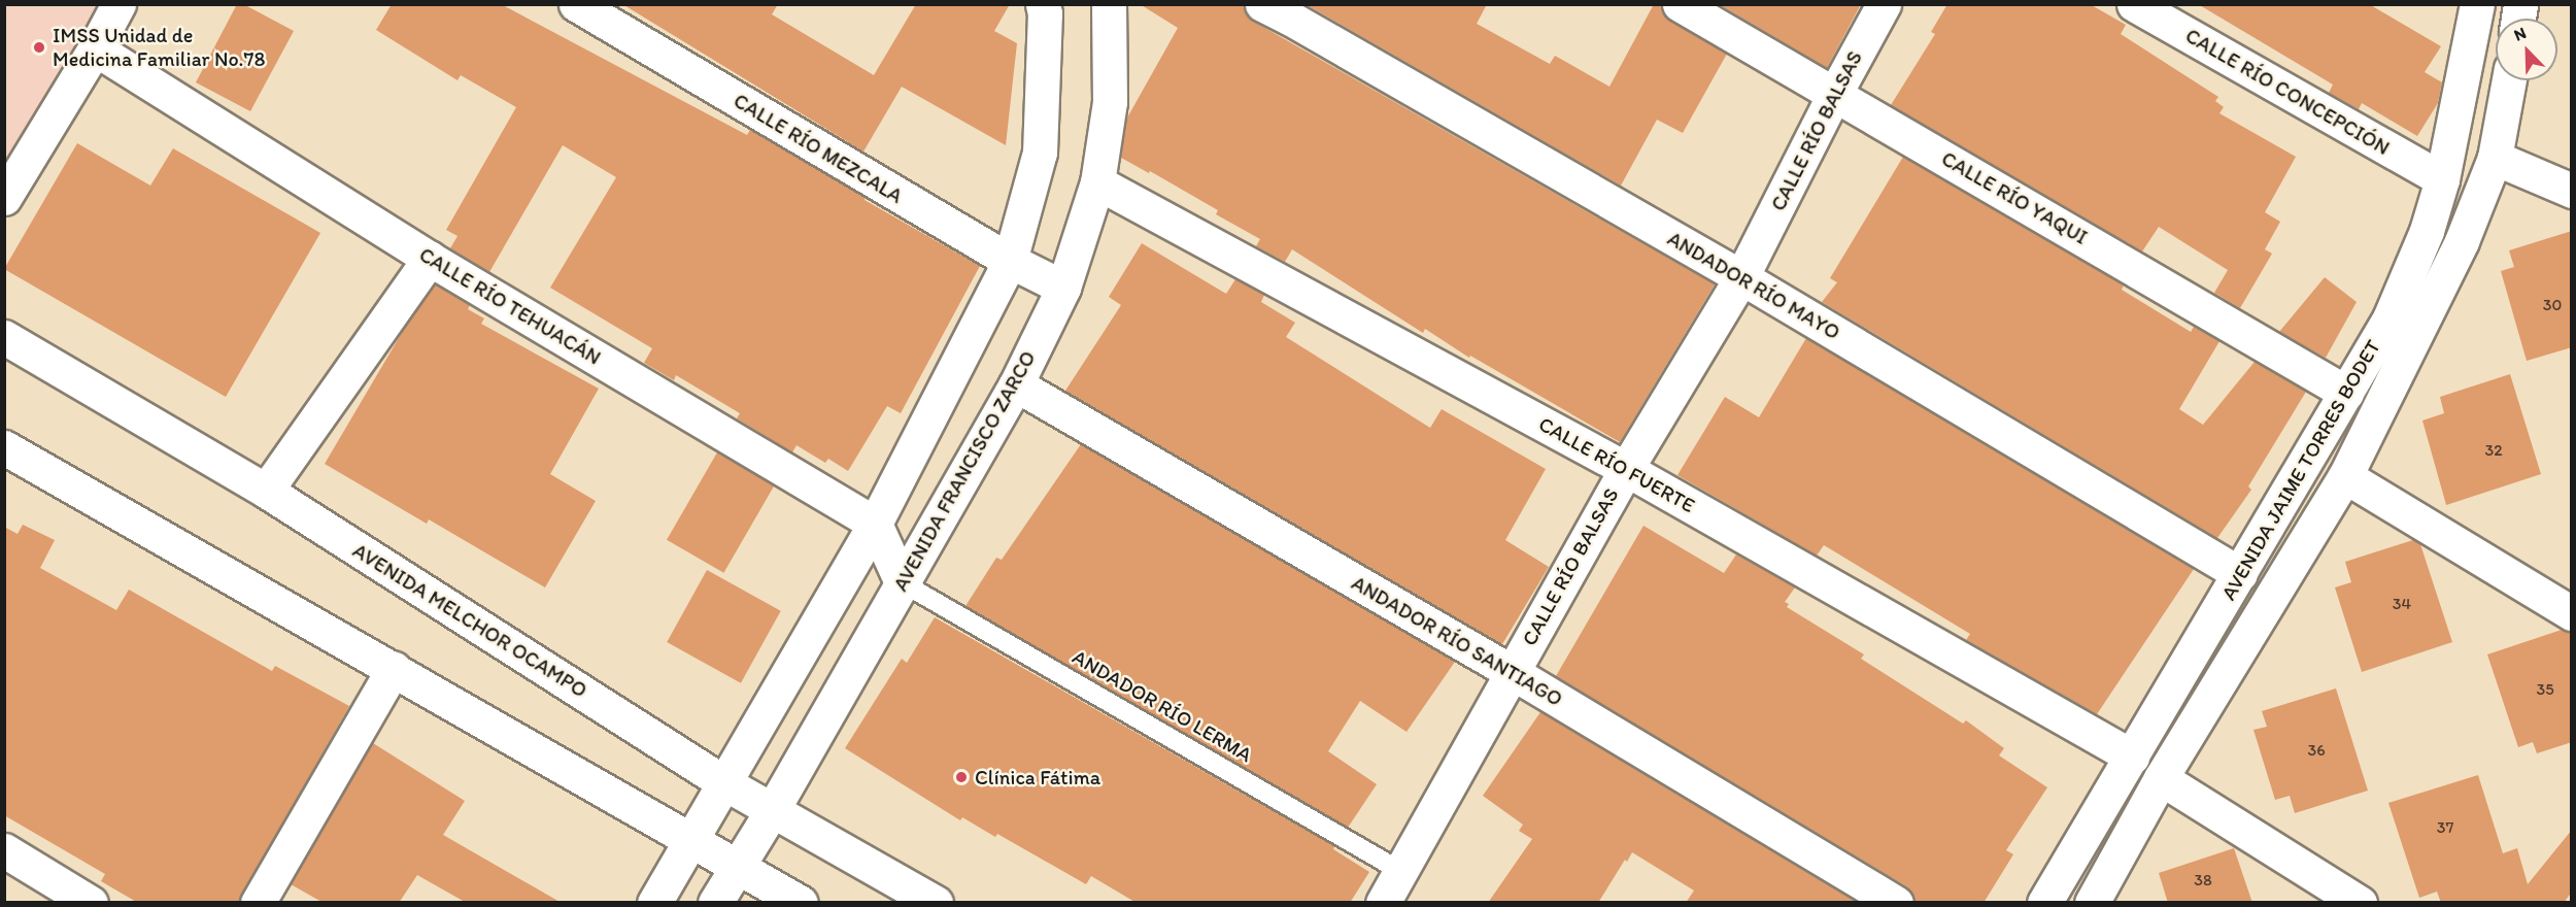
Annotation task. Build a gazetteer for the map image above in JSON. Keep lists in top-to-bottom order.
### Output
{
  "streets": {
    "street": [
      "CALLE RÍO CONCEPCIÓN",
      "CALLE RÍO BALSAS",
      "CALLE RÍO MEZCALA",
      "CALLE RÍO YAQUI",
      "ANDADOR RÍO MAYO",
      "CALLE RÍO TEHUACÁN",
      "CALLE RÍO FUERTE",
      "AVENIDA JAIME TORRES BODET",
      "AVENIDA FRANCISCO ZARCO",
      "AVENIDA MELCHOR OCAMPO",
      "ANDADOR RÍO SANTIAGO"
    ],
    "lane": ["ANDADOR RÍO LERMA"]
  },
  "crossings": [
    ["CALLE RÍO CONCEPCIÓN", "AVENIDA JAIME TORRES BODET"],
    ["CALLE RÍO BALSAS", "CALLE RÍO YAQUI"],
    ["CALLE RÍO BALSAS", "ANDADOR RÍO MAYO"],
    ["CALLE RÍO BALSAS", "CALLE RÍO FUERTE"],
    ["CALLE RÍO BALSAS", "ANDADOR RÍO SANTIAGO"],
    ["CALLE RÍO BALSAS", "ANDADOR RÍO LERMA"],
    ["CALLE RÍO MEZCALA", "AVENIDA FRANCISCO ZARCO"],
    ["CALLE RÍO YAQUI", "AVENIDA JAIME TORRES BODET"],
    ["ANDADOR RÍO MAYO", "AVENIDA JAIME TORRES BODET"],
    ["CALLE RÍO FUERTE", "AVENIDA JAIME TORRES BODET"],
    ["CALLE RÍO FUERTE", "AVENIDA FRANCISCO ZARCO"],
    ["AVENIDA FRANCISCO ZARCO", "AVENIDA MELCHOR OCAMPO"],
    ["AVENIDA FRANCISCO ZARCO", "ANDADOR RÍO SANTIAGO"],
    ["AVENIDA FRANCISCO ZARCO", "ANDADOR RÍO LERMA"]
  ],
  "places": ["IMSS Unidad de Medicina Familiar No.78", "Clínica Fátima"],
  "house_numbers": [
    "30",
    "32",
    "34",
    "35",
    "36",
    "37",
    "38"
  ],
  "north": "top left"
}
